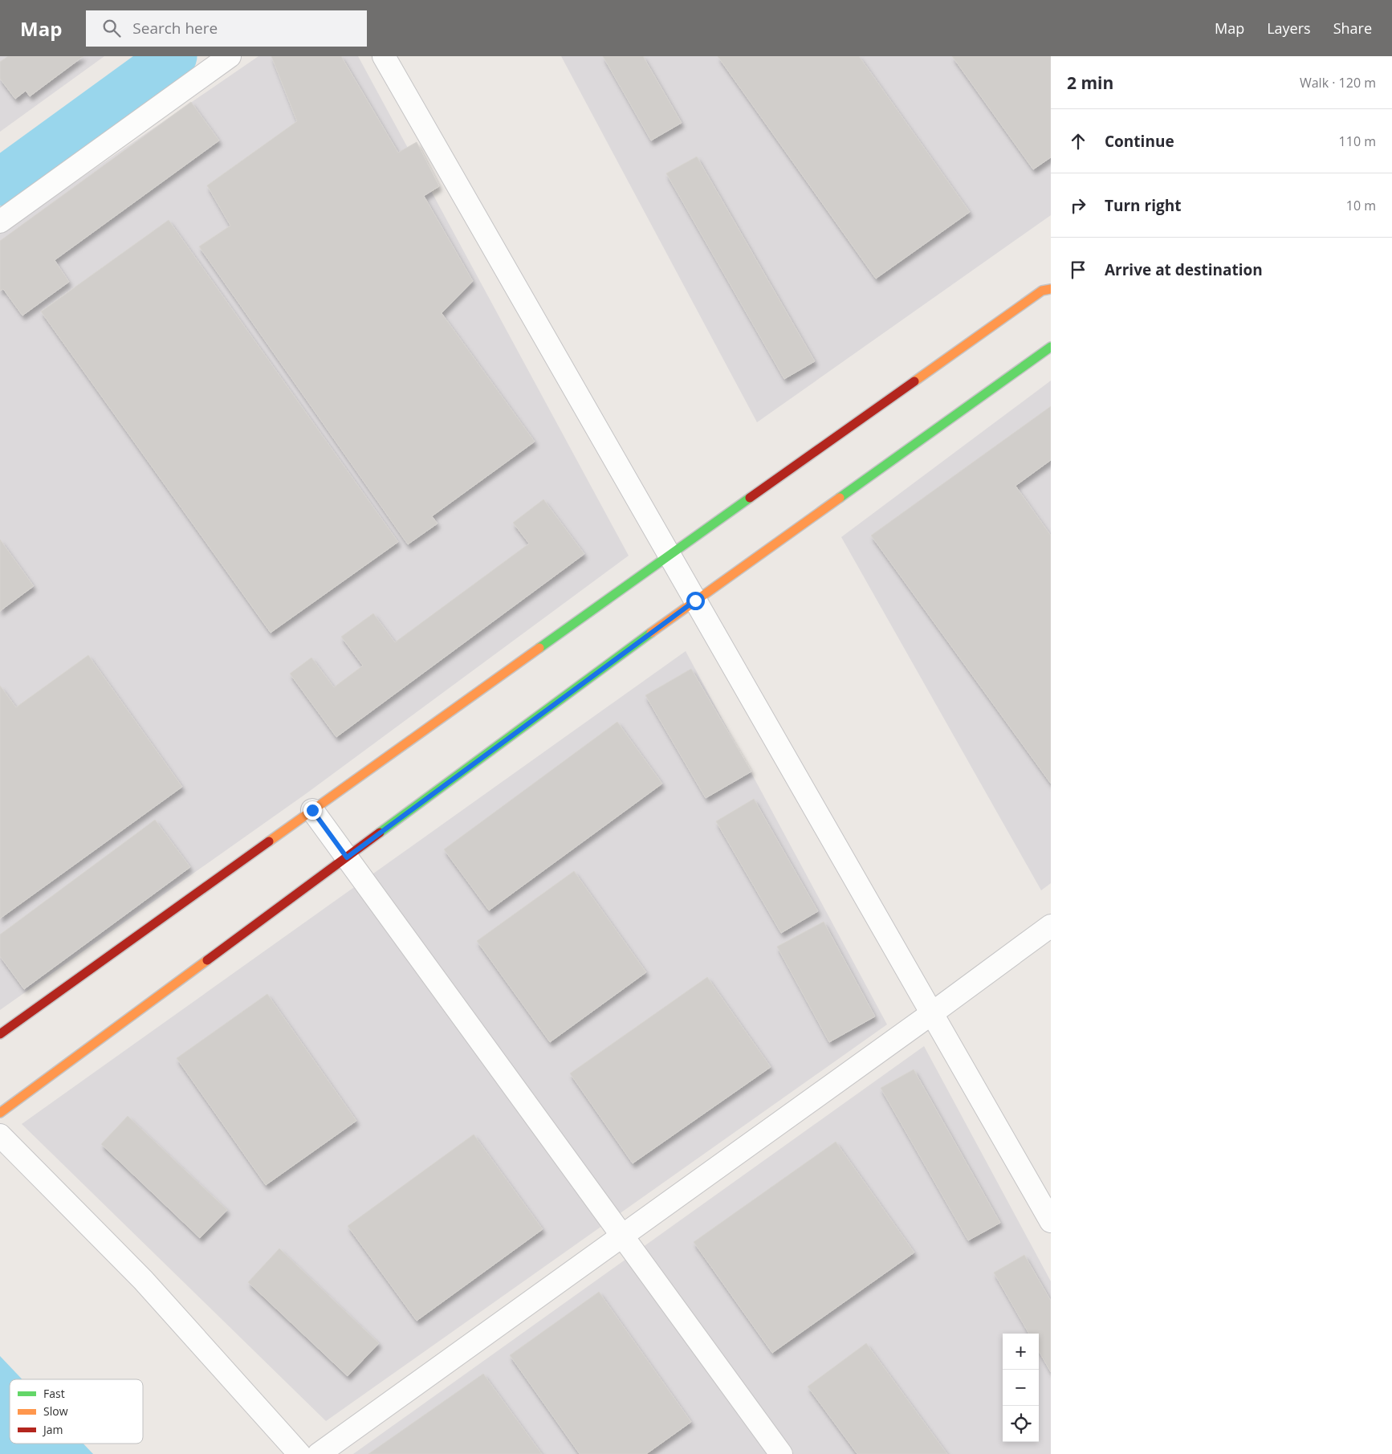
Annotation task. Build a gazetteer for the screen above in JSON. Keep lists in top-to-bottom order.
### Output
{
  "legend": ["Fast", "Slow", "Jam"],
  "page": {
    "header": "Map",
    "search": "Search here",
    "nav": ["Map", "Layers", "Share"],
    "heading": ["2 min", "Walk · 120 m"],
    "list": [
      ["Continue", "110 m"],
      ["Turn right", "10 m"],
      "Arrive at destination"
    ],
    "map_buttons": ["+", "−"]
  }
}
